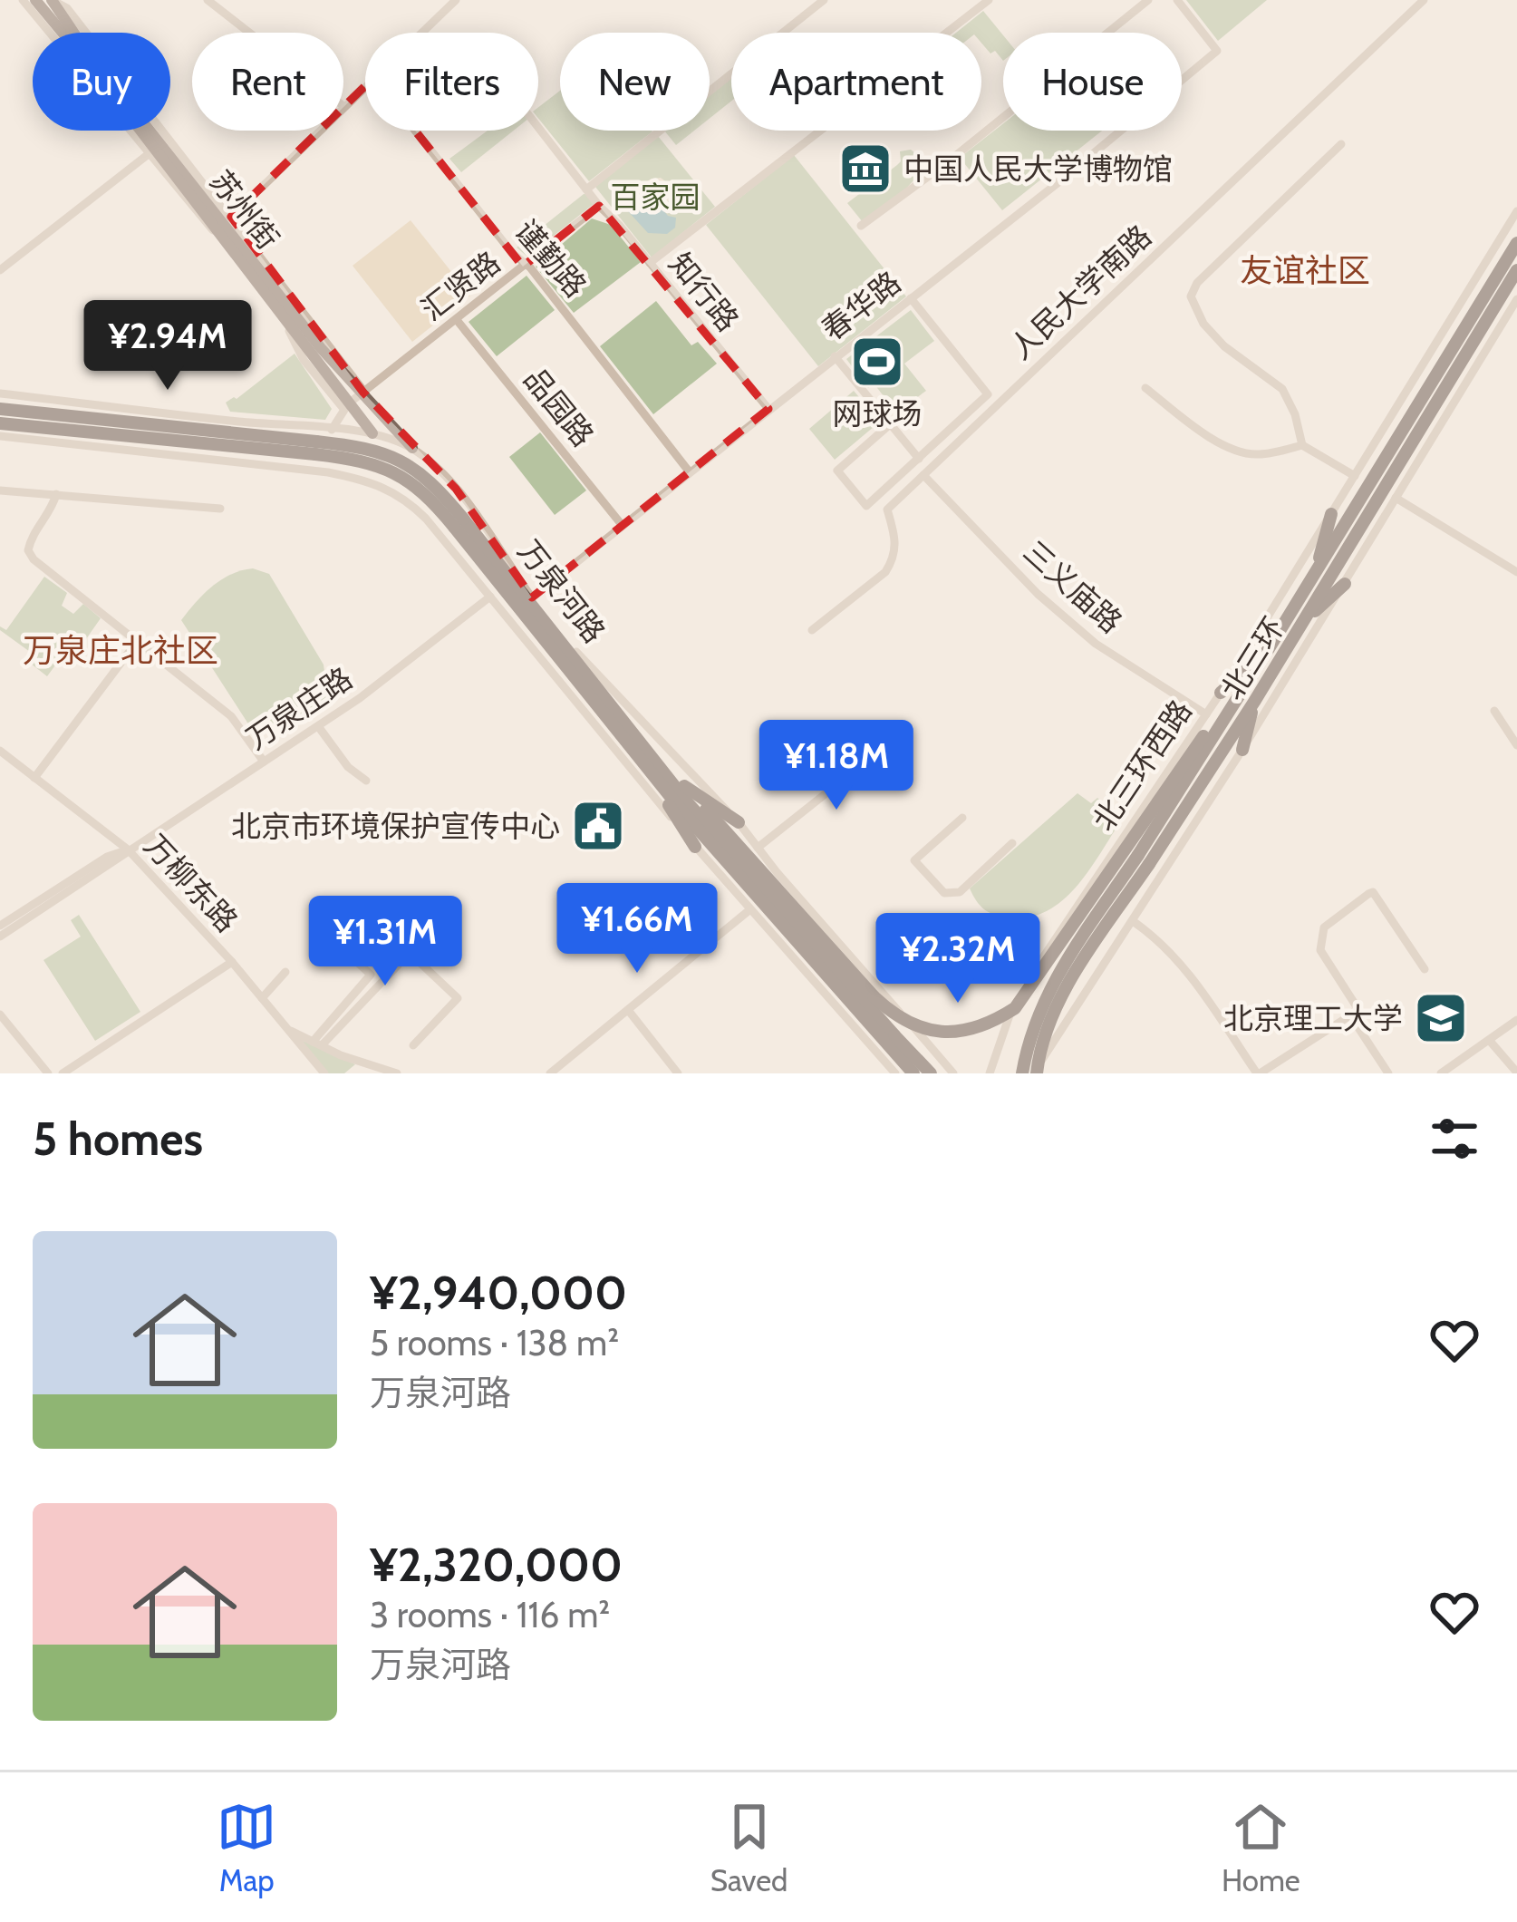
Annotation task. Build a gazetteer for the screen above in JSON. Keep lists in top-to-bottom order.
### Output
{
  "streets": {
    "highway": ["万泉河路", "北三环"],
    "main road": ["苏州街"],
    "street": [
      "谨勤路",
      "汇贤路",
      "知行路",
      "人民大学南路",
      "春华路",
      "品园路",
      "三义庙路",
      "万泉庄路",
      "北三环西路",
      "万柳东路"
    ]
  },
  "crossings": [
    ["苏州街", "汇贤路"],
    ["苏州街", "万泉河路"],
    ["谨勤路", "汇贤路"],
    ["谨勤路", "春华路"],
    ["汇贤路", "知行路"],
    ["汇贤路", "品园路"],
    ["知行路", "春华路"],
    ["人民大学南路", "三义庙路"],
    ["春华路", "品园路"],
    ["春华路", "万泉河路"],
    ["三义庙路", "北三环西路"],
    ["万泉河路", "万泉庄路"],
    ["万泉庄路", "万柳东路"]
  ],
  "districts": ["友谊社区", "万泉庄北社区"],
  "parks": ["百家园"],
  "places": {
    "museum": ["中国人民大学博物馆"],
    "sports": ["网球场"],
    "public building": ["北京市环境保护宣传中心"],
    "school or university": ["北京理工大学"]
  },
  "page": {
    "chip": [
      "Buy",
      "Rent",
      "Filters",
      "New",
      "Apartment",
      "House"
    ],
    "price": [
      "¥2.94M",
      "¥1.18M",
      "¥1.66M",
      "¥1.31M",
      "¥2.32M"
    ],
    "heading": "5 homes",
    "list": [
      {
        "name": "¥2,940,000",
        "note": "5 rooms · 138 m² · 万泉河路"
      },
      {
        "name": "¥2,320,000",
        "note": "3 rooms · 116 m² · 万泉河路"
      }
    ],
    "tabs": ["Map", "Saved", "Home"]
  }
}
